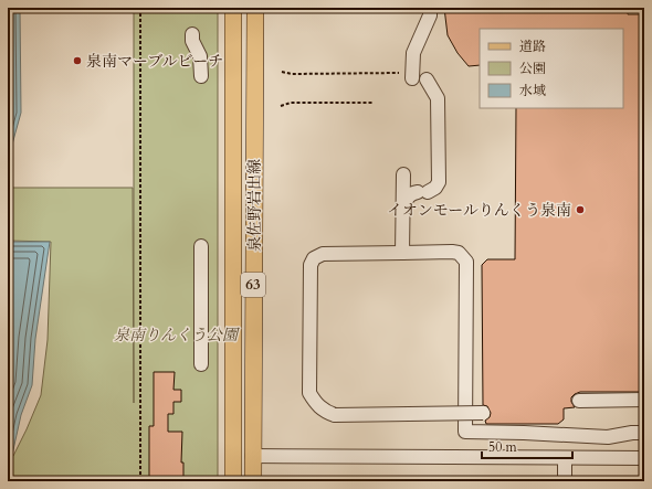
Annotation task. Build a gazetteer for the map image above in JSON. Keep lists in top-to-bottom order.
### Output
{
  "streets": {
    "main road": ["泉佐野岩出線", "63"]
  },
  "parks": ["泉南りんくう公園"],
  "places": ["泉南マーブルビーチ", "イオンモールりんくう泉南"],
  "legend": ["道路", "公園", "水域"],
  "scale_bar": "50 m"
}
